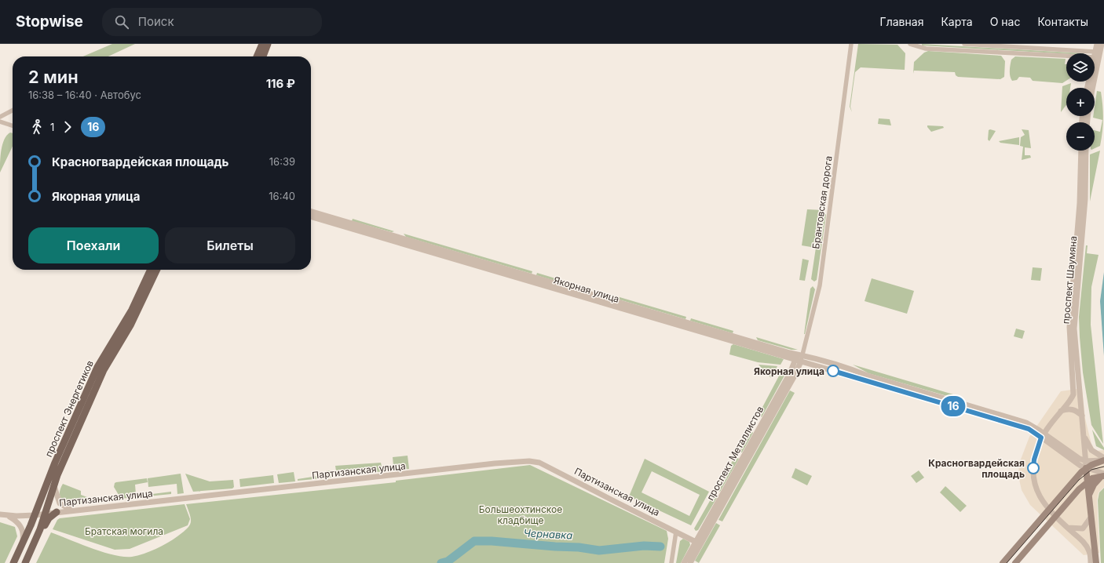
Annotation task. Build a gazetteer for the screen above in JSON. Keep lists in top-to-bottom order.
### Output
{
  "streets": {
    "main road": ["проспект Энергетиков"],
    "street": [
      "Брантовская дорога",
      "проспект Шаумяна",
      "Якорная улица",
      "проспект Металлистов",
      "Партизанская улица"
    ]
  },
  "crossings": [
    ["Брантовская дорога", "Якорная улица"],
    ["Брантовская дорога", "проспект Металлистов"],
    ["Якорная улица", "проспект Металлистов"],
    ["проспект Энергетиков", "Партизанская улица"],
    ["проспект Металлистов", "Партизанская улица"]
  ],
  "water": ["Чернавка"],
  "parks": ["Большеохтинское кладбище", "Братская могила"],
  "places": ["Якорная улица", "Красногвардейская площадь"],
  "lines": ["bus line 16"],
  "page": {
    "header": "Stopwise",
    "search": "Поиск",
    "nav": [
      "Главная",
      "Карта",
      "О нас",
      "Контакты"
    ],
    "on_map": "16",
    "map_buttons": ["+", "−"],
    "heading": ["2 мин", "16:38 – 16:40 · Автобус", "116 ₽"],
    "legs": ["1", "16"],
    "list": [
      {
        "name": "Красногвардейская площадь",
        "value": "16:39"
      },
      {
        "name": "Якорная улица",
        "value": "16:40"
      }
    ],
    "buttons": ["Поехали", "Билеты"]
  }
}
